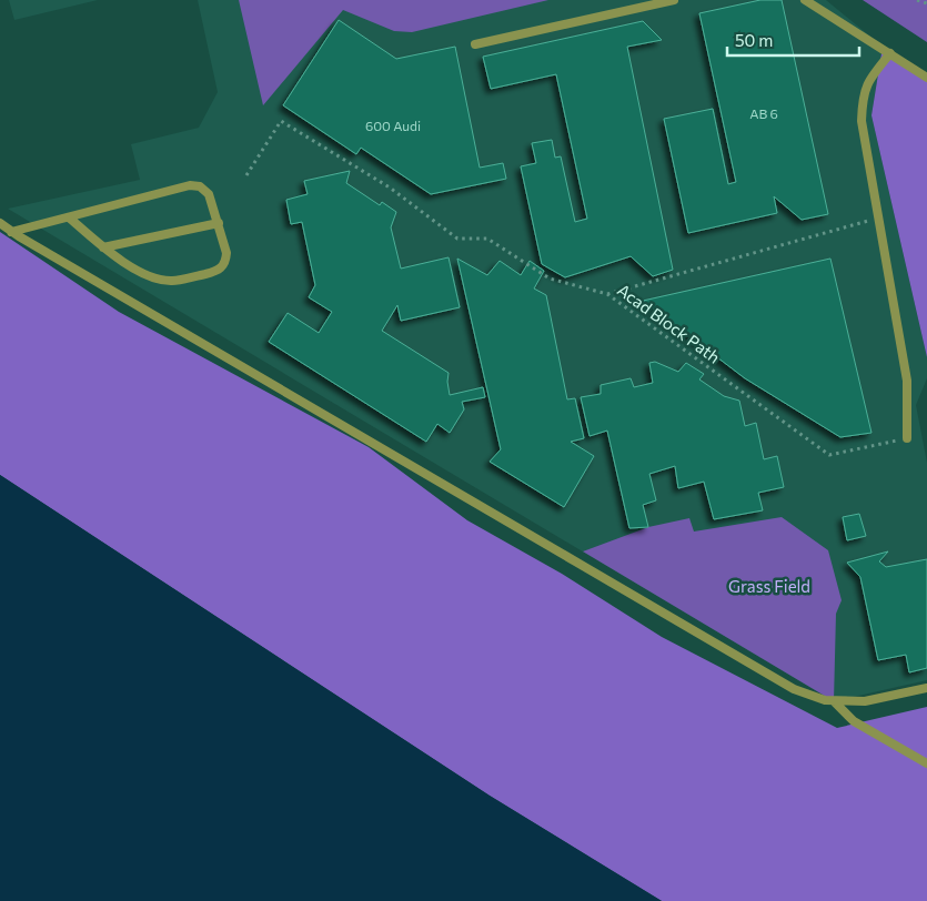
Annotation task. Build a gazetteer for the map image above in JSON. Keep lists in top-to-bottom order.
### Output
{
  "streets": {
    "path": ["Acad Block Path"]
  },
  "parks": ["Grass Field"],
  "house_numbers": ["AB 6", "600 Audi"],
  "scale_bar": "50 m"
}
